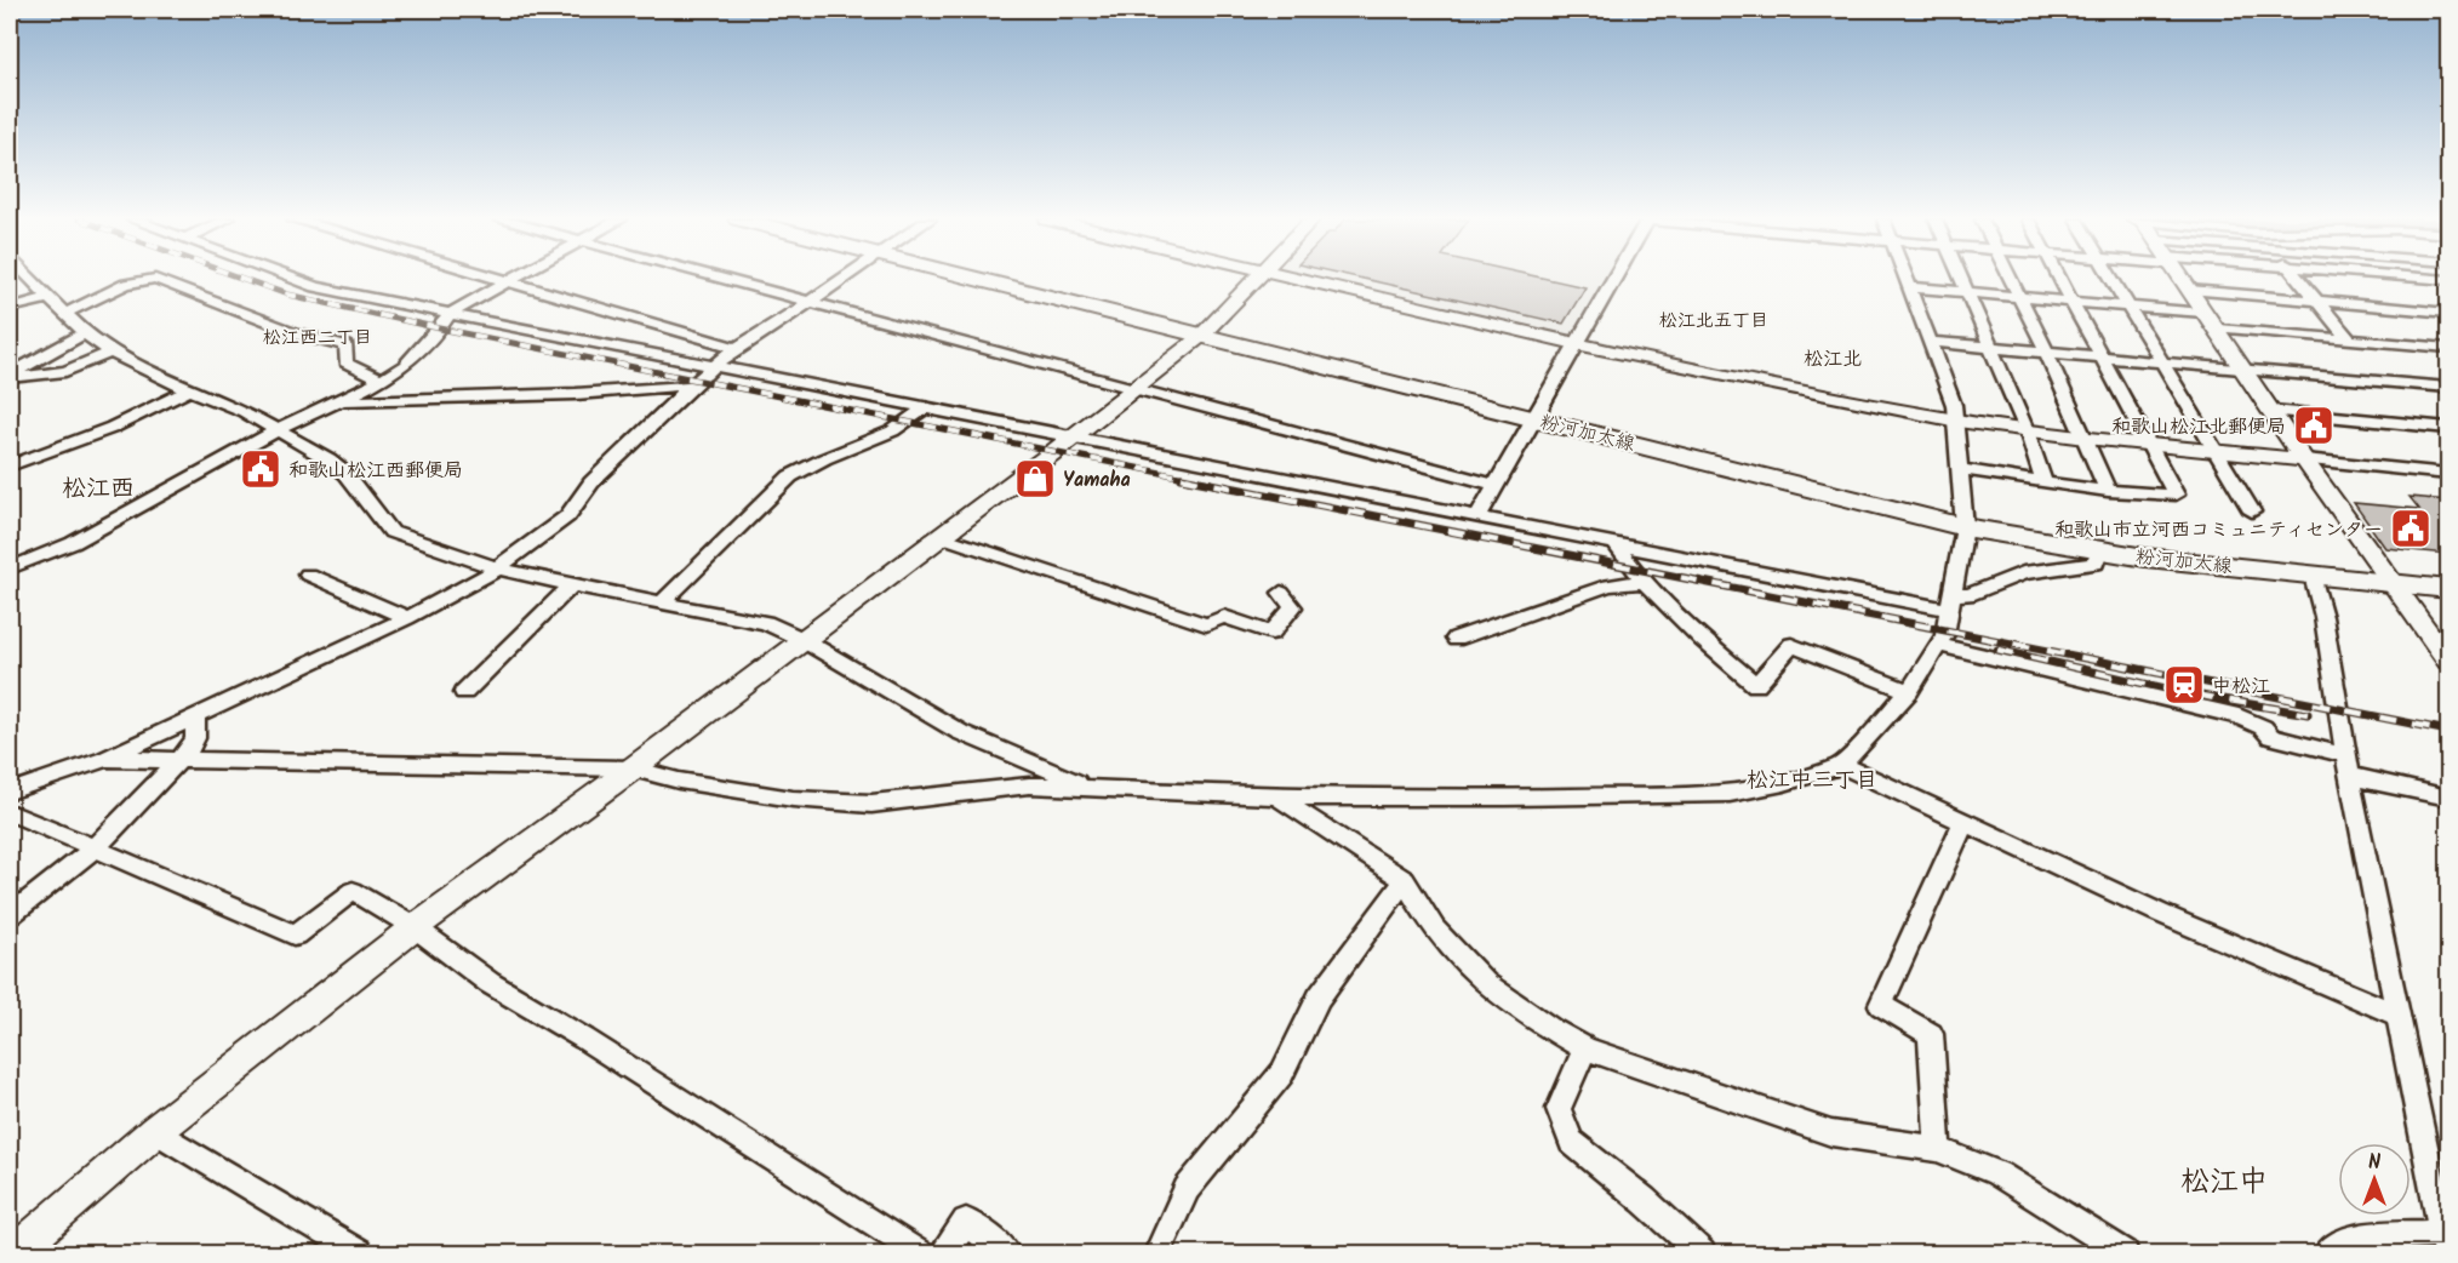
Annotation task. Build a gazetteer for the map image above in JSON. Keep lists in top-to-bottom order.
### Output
{
  "streets": {
    "main road": ["粉河加太線"]
  },
  "districts": [
    "松江北五丁目",
    "松江西二丁目",
    "松江北",
    "松江西",
    "松江中三丁目",
    "松江中"
  ],
  "places": {
    "public building": ["和歌山松江北郵便局", "和歌山松江西郵便局", "和歌山市立河西コミュニティセンター"],
    "shop": ["Yamaha"],
    "station": ["中松江"]
  },
  "north": "top"
}
